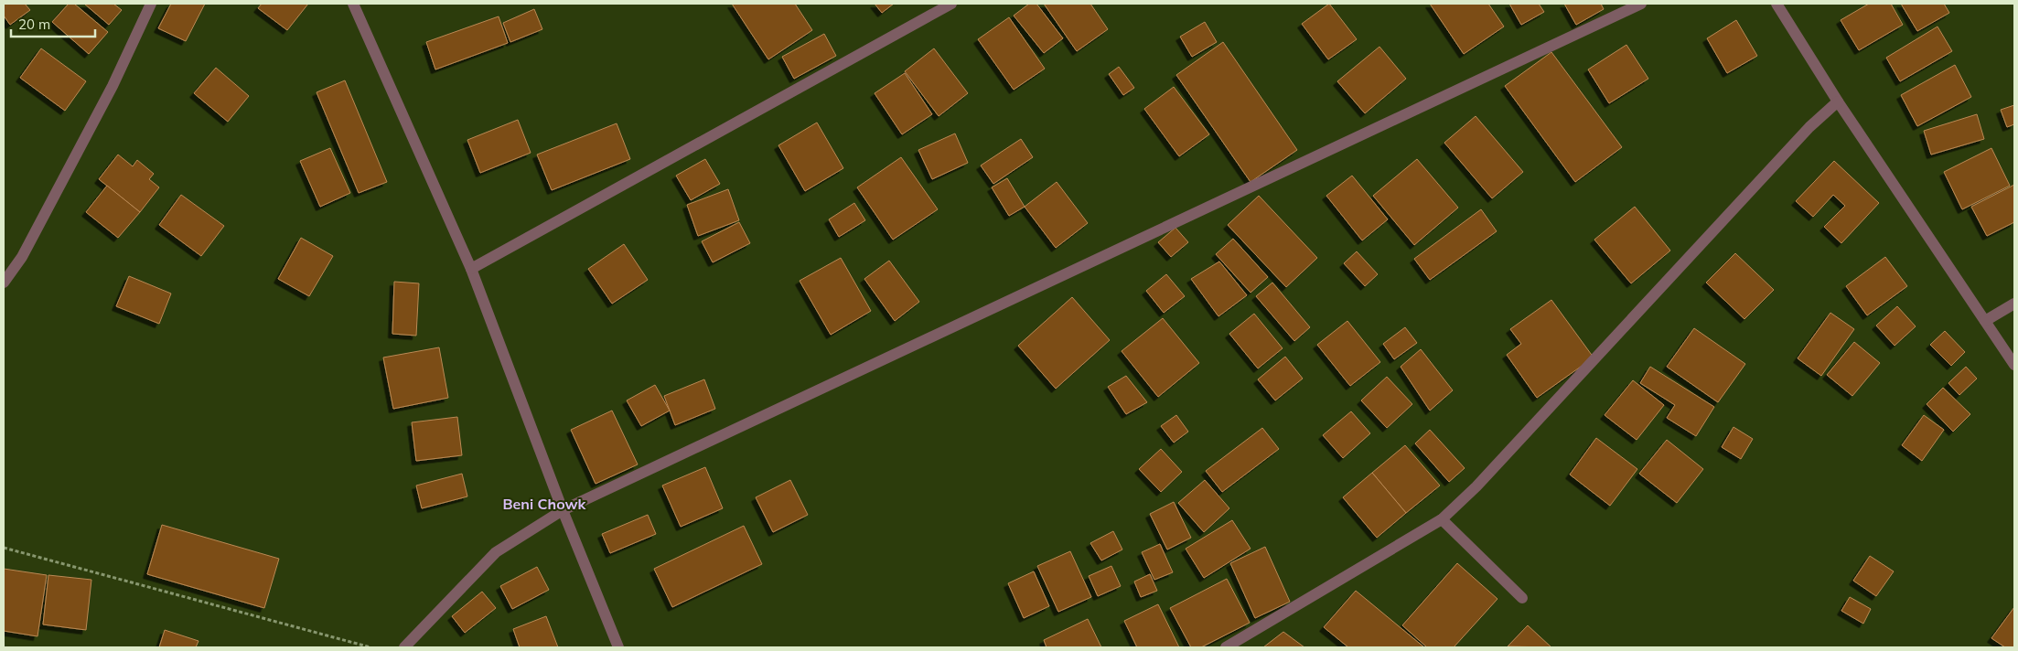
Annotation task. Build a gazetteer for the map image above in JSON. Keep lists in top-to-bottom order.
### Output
{
  "districts": ["Beni Chowk"],
  "scale_bar": "20 m"
}
